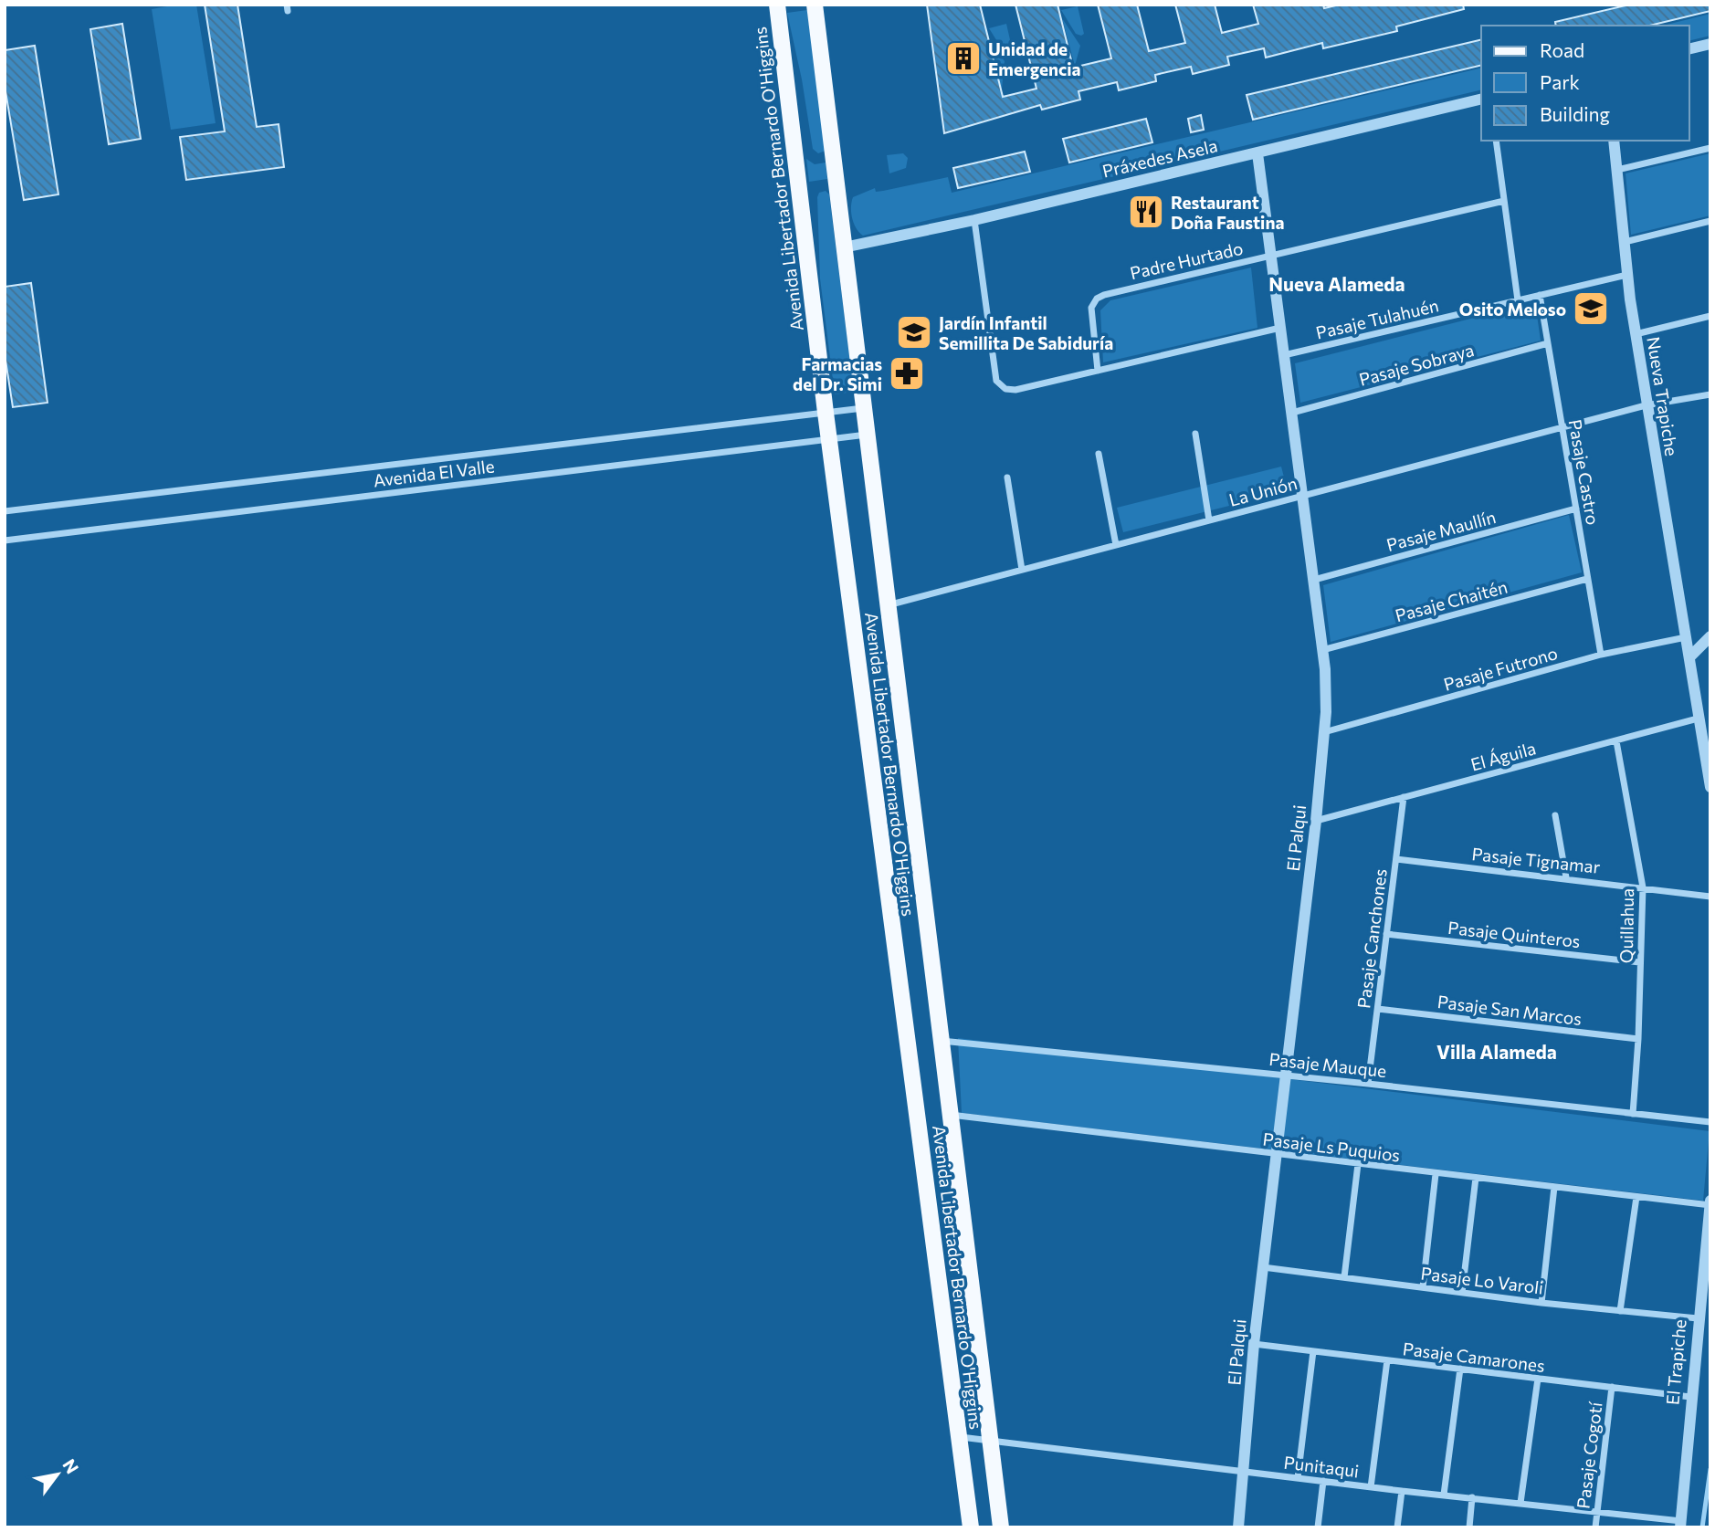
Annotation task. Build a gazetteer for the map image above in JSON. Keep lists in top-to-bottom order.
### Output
{
  "streets": {
    "main road": ["Avenida Libertador Bernardo O'Higgins"],
    "street": [
      "Práxedes Asela",
      "Padre Hurtado",
      "Pasaje Tulahuén",
      "Pasaje Sobraya",
      "Nueva Trapiche",
      "Pasaje Castro",
      "Avenida El Valle",
      "La Unión",
      "Pasaje Maullín",
      "Pasaje Chaitén",
      "Pasaje Futrono",
      "El Águila",
      "El Palqui",
      "Pasaje Tignamar",
      "Quillahua",
      "Pasaje Quinteros",
      "Pasaje Canchones",
      "Pasaje San Marcos",
      "Pasaje Mauque",
      "Pasaje Ls Puquios",
      "Pasaje Lo Varoli",
      "Pasaje Camarones",
      "El Trapiche",
      "Pasaje Cogotí",
      "Punitaqui"
    ]
  },
  "crossings": [
    ["Práxedes Asela", "Avenida Libertador Bernardo O'Higgins"],
    ["Práxedes Asela", "El Palqui"],
    ["Avenida Libertador Bernardo O'Higgins", "Avenida El Valle"],
    ["Avenida Libertador Bernardo O'Higgins", "La Unión"],
    ["Avenida Libertador Bernardo O'Higgins", "Pasaje Mauque"],
    ["Avenida Libertador Bernardo O'Higgins", "Pasaje Ls Puquios"],
    ["Avenida Libertador Bernardo O'Higgins", "Punitaqui"],
    ["Padre Hurtado", "El Palqui"],
    ["Pasaje Tulahuén", "Nueva Trapiche"],
    ["Pasaje Tulahuén", "Pasaje Castro"],
    ["Pasaje Tulahuén", "El Palqui"],
    ["Pasaje Sobraya", "Pasaje Castro"],
    ["Pasaje Sobraya", "El Palqui"],
    ["Nueva Trapiche", "La Unión"],
    ["Nueva Trapiche", "Pasaje Futrono"],
    ["Pasaje Castro", "La Unión"],
    ["Pasaje Castro", "Pasaje Maullín"],
    ["Pasaje Castro", "Pasaje Chaitén"],
    ["Pasaje Castro", "Pasaje Futrono"],
    ["La Unión", "El Palqui"],
    ["Pasaje Maullín", "El Palqui"],
    ["Pasaje Chaitén", "El Palqui"],
    ["Pasaje Futrono", "El Palqui"],
    ["El Águila", "El Palqui"],
    ["El Águila", "Quillahua"],
    ["El Águila", "Pasaje Canchones"],
    ["El Palqui", "Pasaje Mauque"],
    ["El Palqui", "Pasaje Ls Puquios"],
    ["El Palqui", "Pasaje Lo Varoli"],
    ["El Palqui", "Pasaje Camarones"],
    ["El Palqui", "Punitaqui"],
    ["Pasaje Tignamar", "Quillahua"],
    ["Pasaje Tignamar", "Pasaje Canchones"],
    ["Quillahua", "Pasaje Quinteros"],
    ["Quillahua", "Pasaje San Marcos"],
    ["Quillahua", "Pasaje Mauque"],
    ["Pasaje Quinteros", "Pasaje Canchones"],
    ["Pasaje Canchones", "Pasaje San Marcos"],
    ["Pasaje Canchones", "Pasaje Mauque"],
    ["Pasaje Ls Puquios", "El Trapiche"],
    ["Pasaje Lo Varoli", "El Trapiche"],
    ["Pasaje Camarones", "El Trapiche"],
    ["Pasaje Camarones", "Pasaje Cogotí"],
    ["El Trapiche", "Punitaqui"],
    ["Pasaje Cogotí", "Punitaqui"]
  ],
  "districts": ["Nueva Alameda", "Villa Alameda"],
  "places": {
    "building": ["Unidad de Emergencia"],
    "restaurant": ["Restaurant Doña Faustina"],
    "school or university": ["Osito Meloso", "Jardín Infantil Semillita De Sabiduría"],
    "pharmacy": ["Farmacias del Dr. Simi"]
  },
  "legend": ["Road", "Park", "Building"],
  "north": "top right"
}
